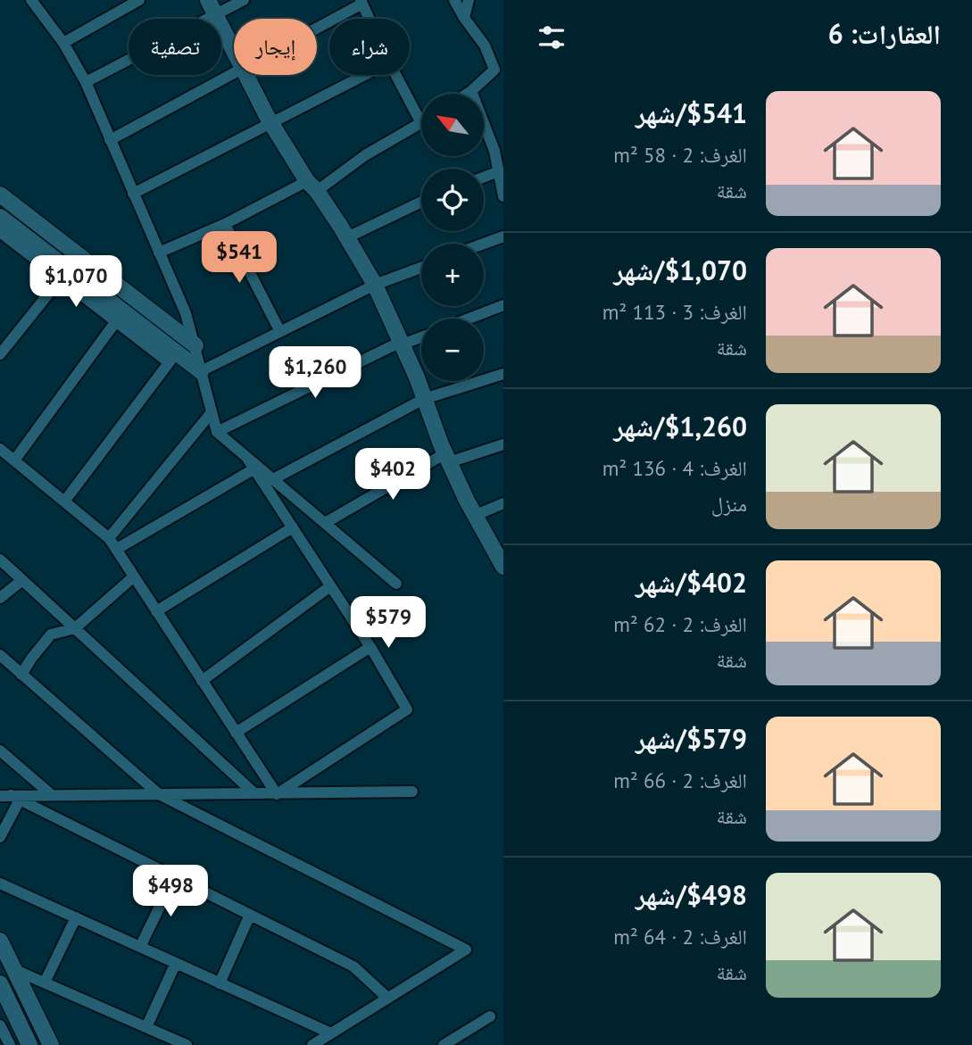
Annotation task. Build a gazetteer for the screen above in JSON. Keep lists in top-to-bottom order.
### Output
{
  "north": "top left",
  "page": {
    "heading": "العقارات: 6",
    "chip": ["شراء", "إيجار", "تصفية"],
    "list": [
      {
        "name": "$541/شهر",
        "note": "الغرف: 2 · 58 m² · شقة"
      },
      {
        "name": "$1,070/شهر",
        "note": "الغرف: 3 · 113 m² · شقة"
      },
      {
        "name": "$1,260/شهر",
        "note": "الغرف: 4 · 136 m² · منزل"
      },
      {
        "name": "$402/شهر",
        "note": "الغرف: 2 · 62 m² · شقة"
      },
      {
        "name": "$579/شهر",
        "note": "الغرف: 2 · 66 m² · شقة"
      },
      {
        "name": "$498/شهر",
        "note": "الغرف: 2 · 64 m² · شقة"
      }
    ],
    "map_buttons": ["+", "−"],
    "price": [
      "$541",
      "$1,070",
      "$1,260",
      "$402",
      "$579",
      "$498"
    ]
  }
}
